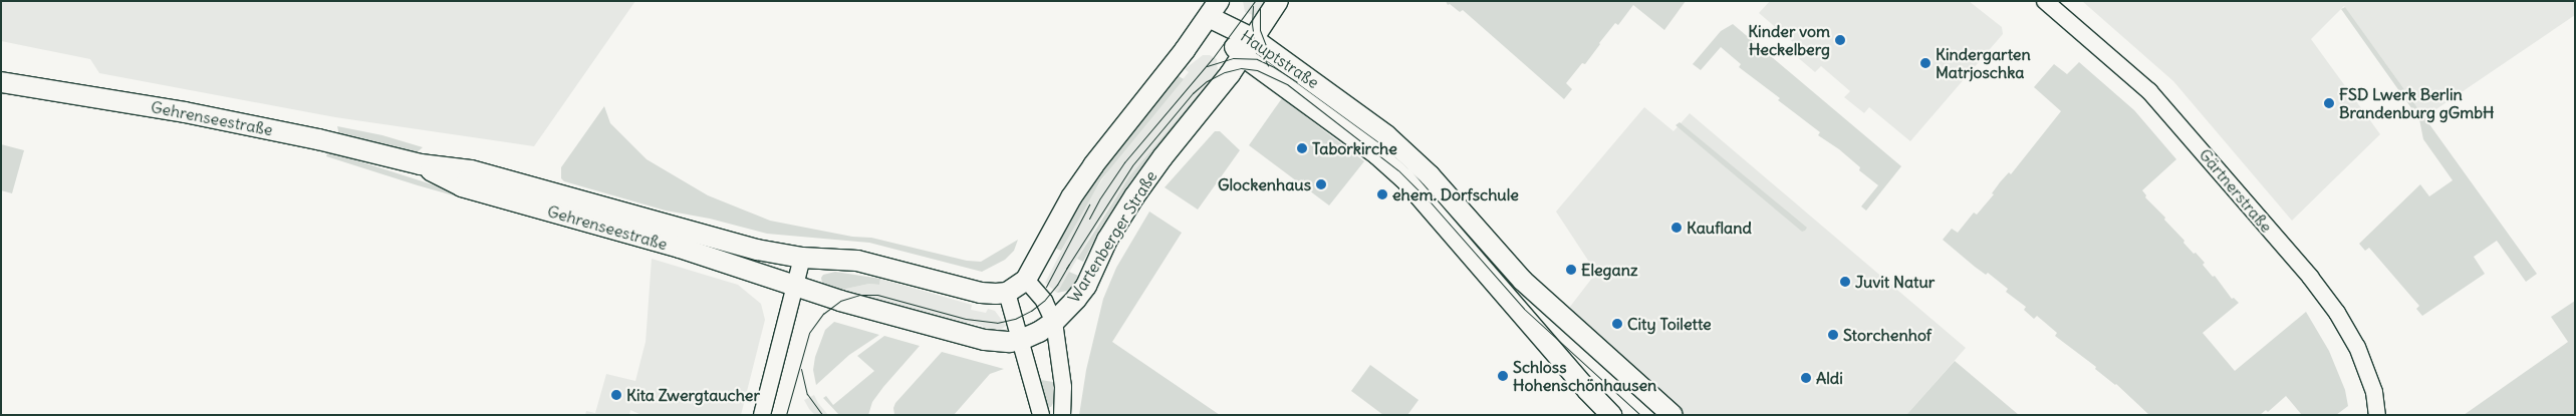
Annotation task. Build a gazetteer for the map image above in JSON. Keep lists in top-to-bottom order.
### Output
{
  "streets": {
    "main road": ["Hauptstraße", "Gehrenseestraße", "Wartenberger Straße"],
    "street": ["Gärtnerstraße"]
  },
  "crossings": [
    ["Hauptstraße", "Wartenberger Straße"],
    ["Gehrenseestraße", "Wartenberger Straße"]
  ],
  "places": [
    "Kinder vom Heckelberg",
    "Kindergarten Matrjoschka",
    "FSD Lwerk Berlin Brandenburg gGmbH",
    "Taborkirche",
    "Glockenhaus",
    "ehem. Dorfschule",
    "Kaufland",
    "Eleganz",
    "Juvit Natur",
    "City Toilette",
    "Storchenhof",
    "Schloss Hohenschönhausen",
    "Aldi",
    "Kita Zwergtaucher"
  ]
}
